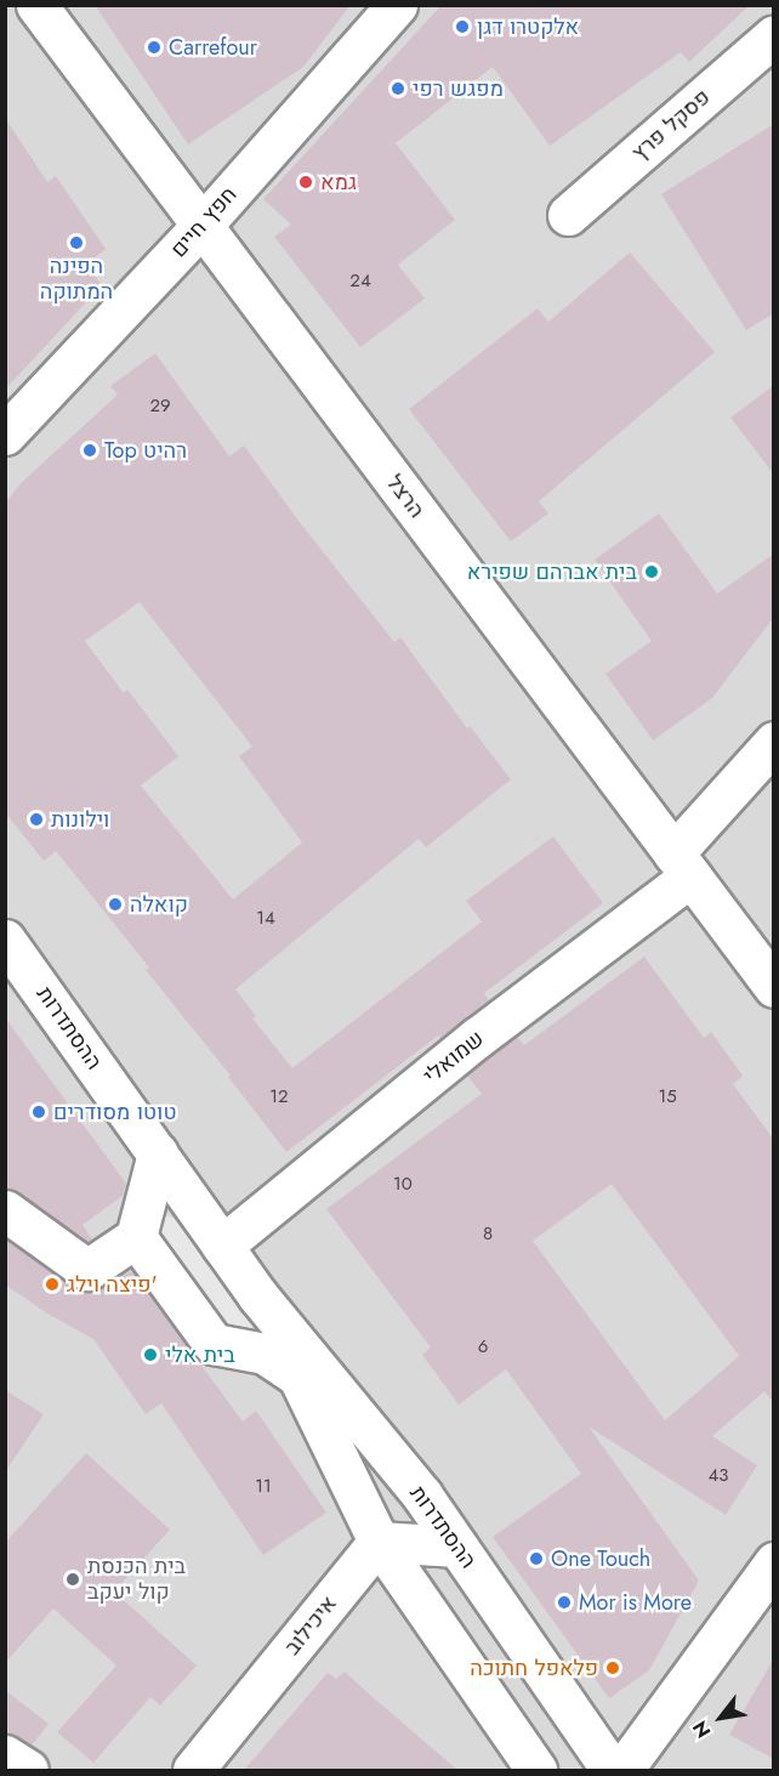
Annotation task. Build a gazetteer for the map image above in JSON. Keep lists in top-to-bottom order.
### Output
{
  "streets": {
    "street": [
      "פסקל פרץ",
      "חפץ חיים",
      "הרצל",
      "ההסתדרות",
      "שמואלי",
      "איכילוב"
    ]
  },
  "crossings": [
    ["חפץ חיים", "הרצל"],
    ["הרצל", "שמואלי"],
    ["ההסתדרות", "שמואלי"],
    ["ההסתדרות", "איכילוב"]
  ],
  "places": [
    "אלקטרו דגן",
    "Carrefour",
    "מפגש רפי",
    "גמא",
    "הפינה המתוקה",
    "Top רהיט",
    "בית אברהם שפירא",
    "וילונות",
    "קואלה",
    "טוטו מסודרים",
    "פיצה וילג'",
    "בית אלי",
    "One Touch",
    "בית הכנסת קול יעקב",
    "Mor is More",
    "פלאפל חתוכה"
  ],
  "house_numbers": [
    "24",
    "29",
    "14",
    "12",
    "15",
    "10",
    "8",
    "6",
    "43",
    "11"
  ],
  "north": "bottom left"
}
